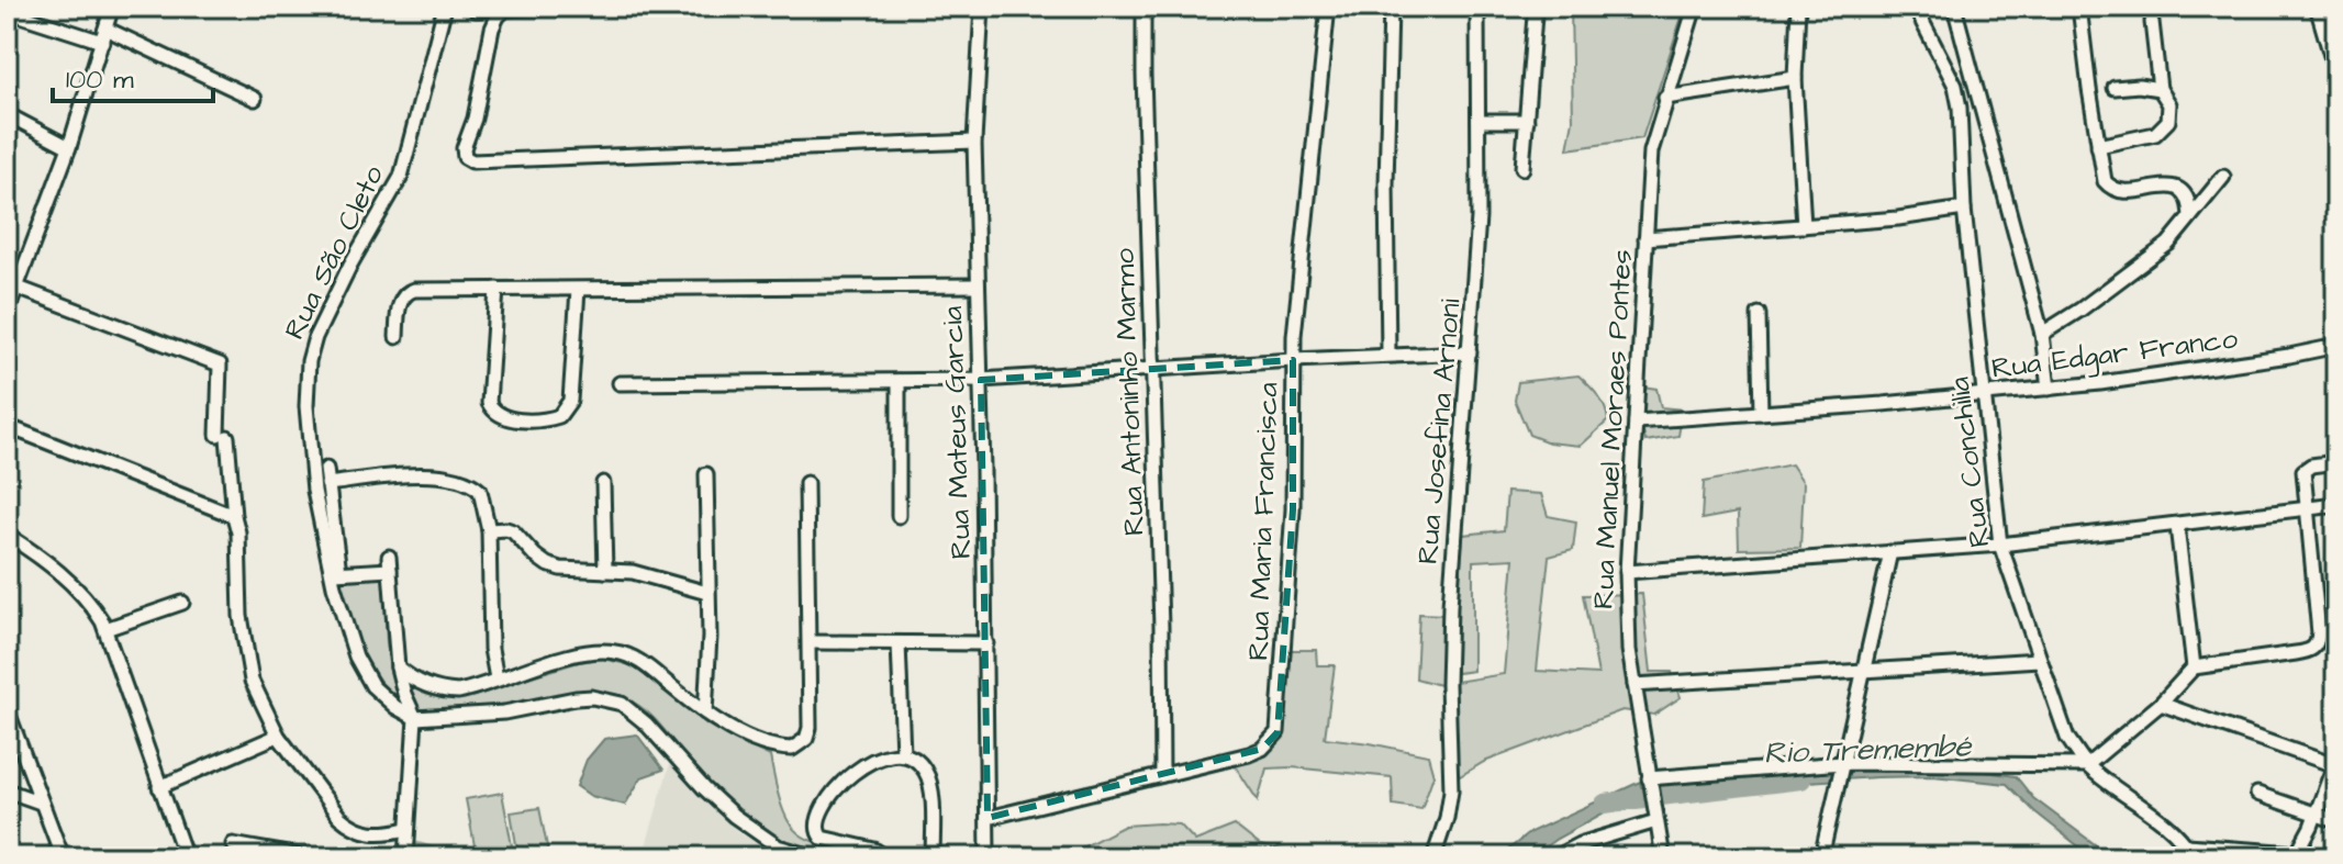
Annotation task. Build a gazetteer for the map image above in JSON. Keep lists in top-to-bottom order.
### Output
{
  "streets": {
    "street": [
      "Rua São Cleto",
      "Rua Edgar Franco",
      "Rua Antoninho Marmo",
      "Rua Manuel Moraes Pontes",
      "Rua Josefina Arnoni",
      "Rua Mateus Garcia",
      "Rua Conchilia",
      "Rua Maria Francisca"
    ]
  },
  "crossings": [
    ["Rua Edgar Franco", "Rua Manuel Moraes Pontes"],
    ["Rua Edgar Franco", "Rua Conchilia"],
    ["Rua Antoninho Marmo", "Rua Maria Francisca"],
    ["Rua Mateus Garcia", "Rua Maria Francisca"]
  ],
  "water": ["Rio Tremembé"],
  "scale_bar": "100 m"
}
